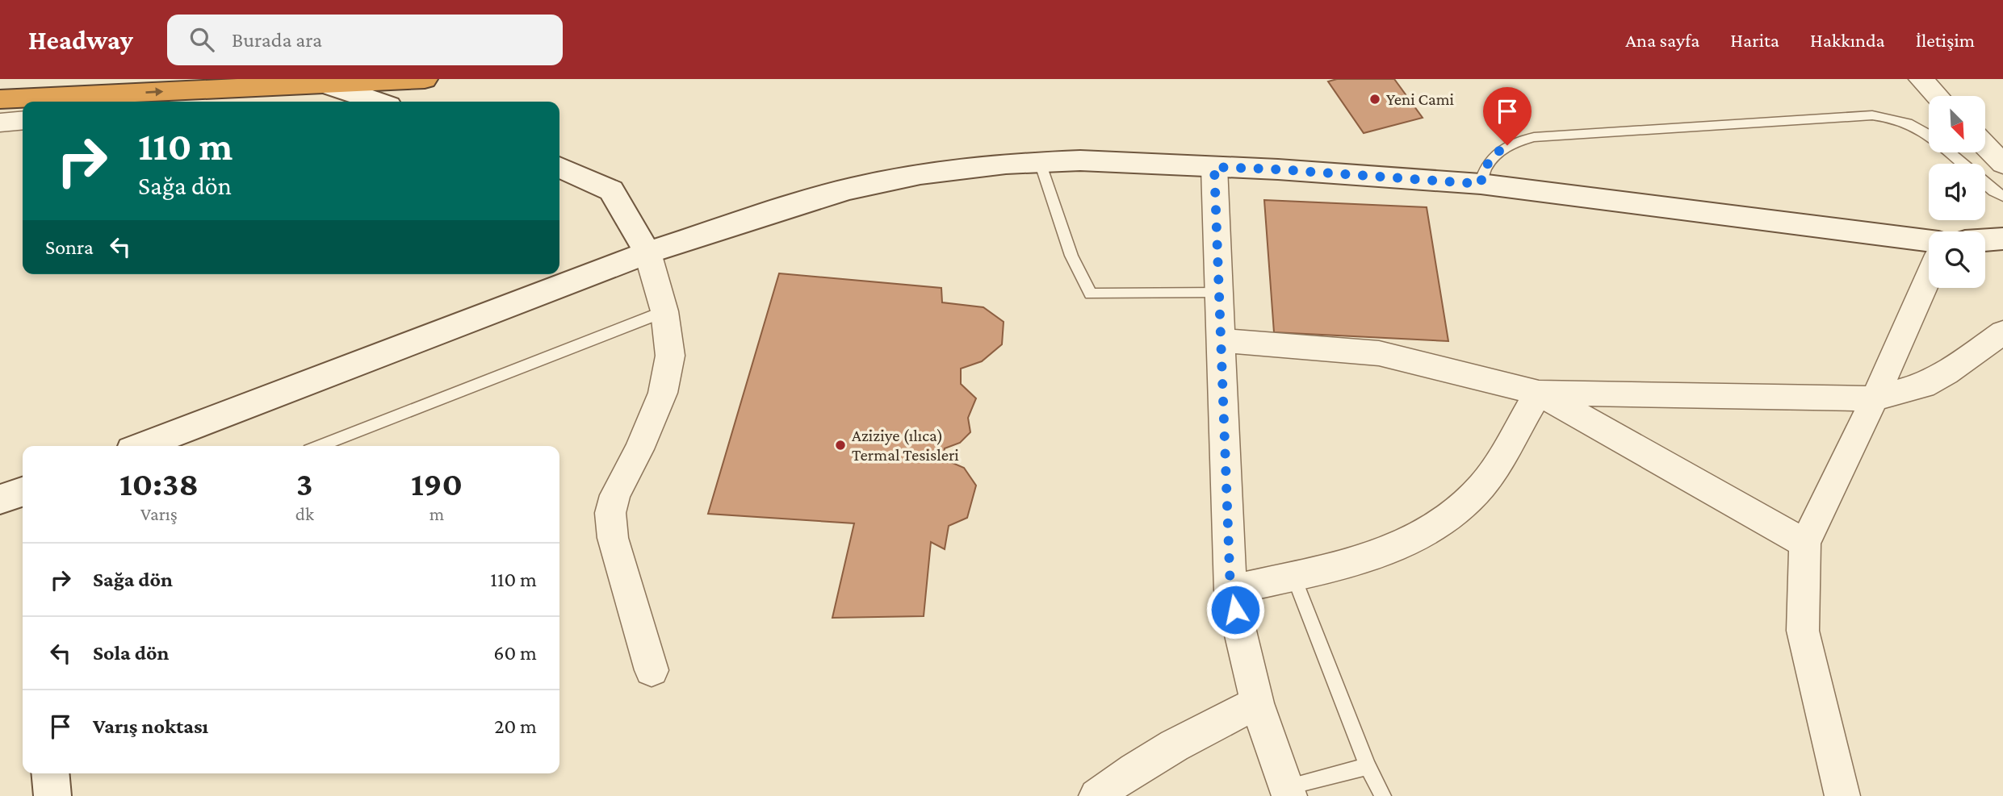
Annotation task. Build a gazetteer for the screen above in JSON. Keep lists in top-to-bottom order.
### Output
{
  "places": ["Yeni Cami", "Aziziye (ılıca) Termal Tesisleri"],
  "north": "bottom right",
  "page": {
    "header": "Headway",
    "search": "Burada ara",
    "nav": [
      "Ana sayfa",
      "Harita",
      "Hakkında",
      "İletişim"
    ],
    "turn": ["110 m", "Sağa dön"],
    "then": "Sonra",
    "eta": [
      "10:38",
      "Varış",
      "3",
      "dk",
      "190",
      "m"
    ],
    "list": [
      {
        "name": "Sağa dön",
        "value": "110 m"
      },
      {
        "name": "Sola dön",
        "value": "60 m"
      },
      {
        "name": "Varış noktası",
        "value": "20 m"
      }
    ]
  }
}
